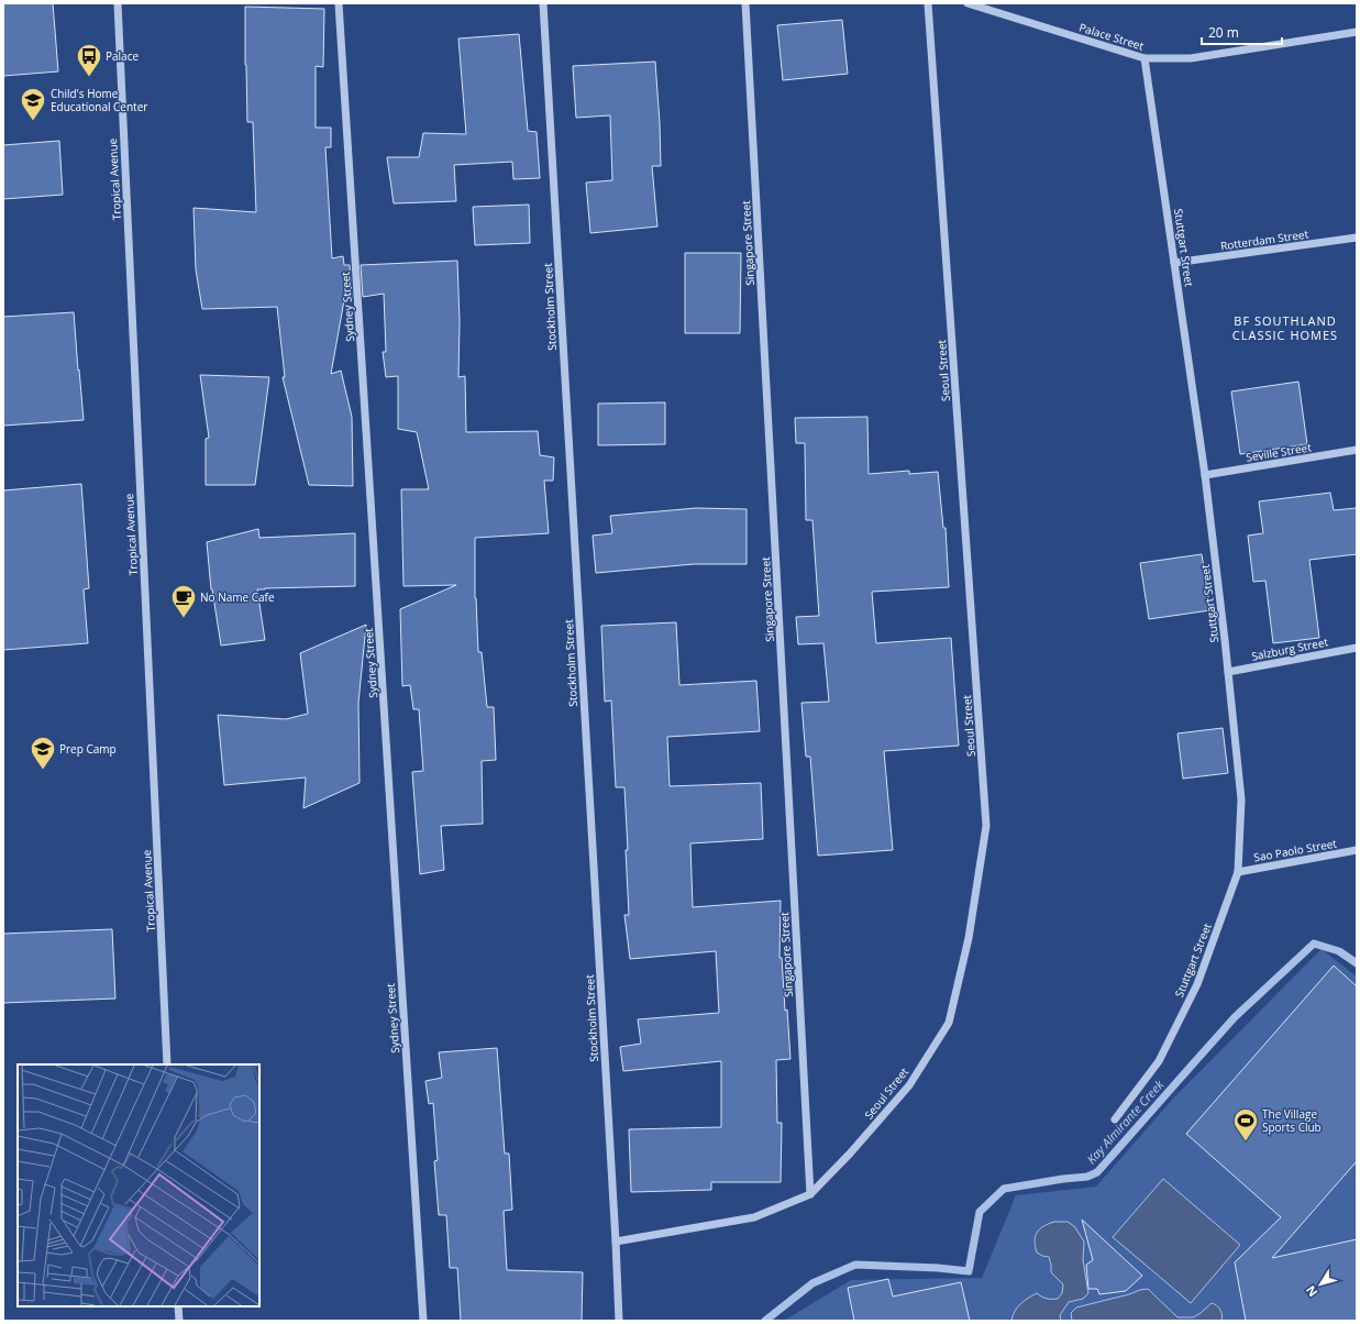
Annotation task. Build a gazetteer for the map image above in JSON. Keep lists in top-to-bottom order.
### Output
{
  "streets": {
    "street": [
      "Palace Street",
      "Tropical Avenue",
      "Rotterdam Street",
      "Singapore Street",
      "Stuttgart Street",
      "Sydney Street",
      "Stockholm Street",
      "Seoul Street",
      "Seville Street",
      "Salzburg Street",
      "Sao Paolo Street"
    ]
  },
  "crossings": [
    ["Palace Street", "Stuttgart Street"],
    ["Rotterdam Street", "Stuttgart Street"],
    ["Singapore Street", "Seoul Street"],
    ["Stuttgart Street", "Seville Street"],
    ["Stuttgart Street", "Salzburg Street"],
    ["Stuttgart Street", "Sao Paolo Street"],
    ["Stockholm Street", "Seoul Street"]
  ],
  "districts": ["BF SOUTHLAND CLASSIC HOMES"],
  "water": ["Kay Almirante Creek"],
  "places": {
    "bus stop": ["Palace"],
    "school or university": ["Child's Home Educational Center", "Prep Camp"],
    "cafe": ["No Name Cafe"],
    "sports": ["The Village Sports Club"]
  },
  "scale_bar": "20 m",
  "north": "bottom left"
}
